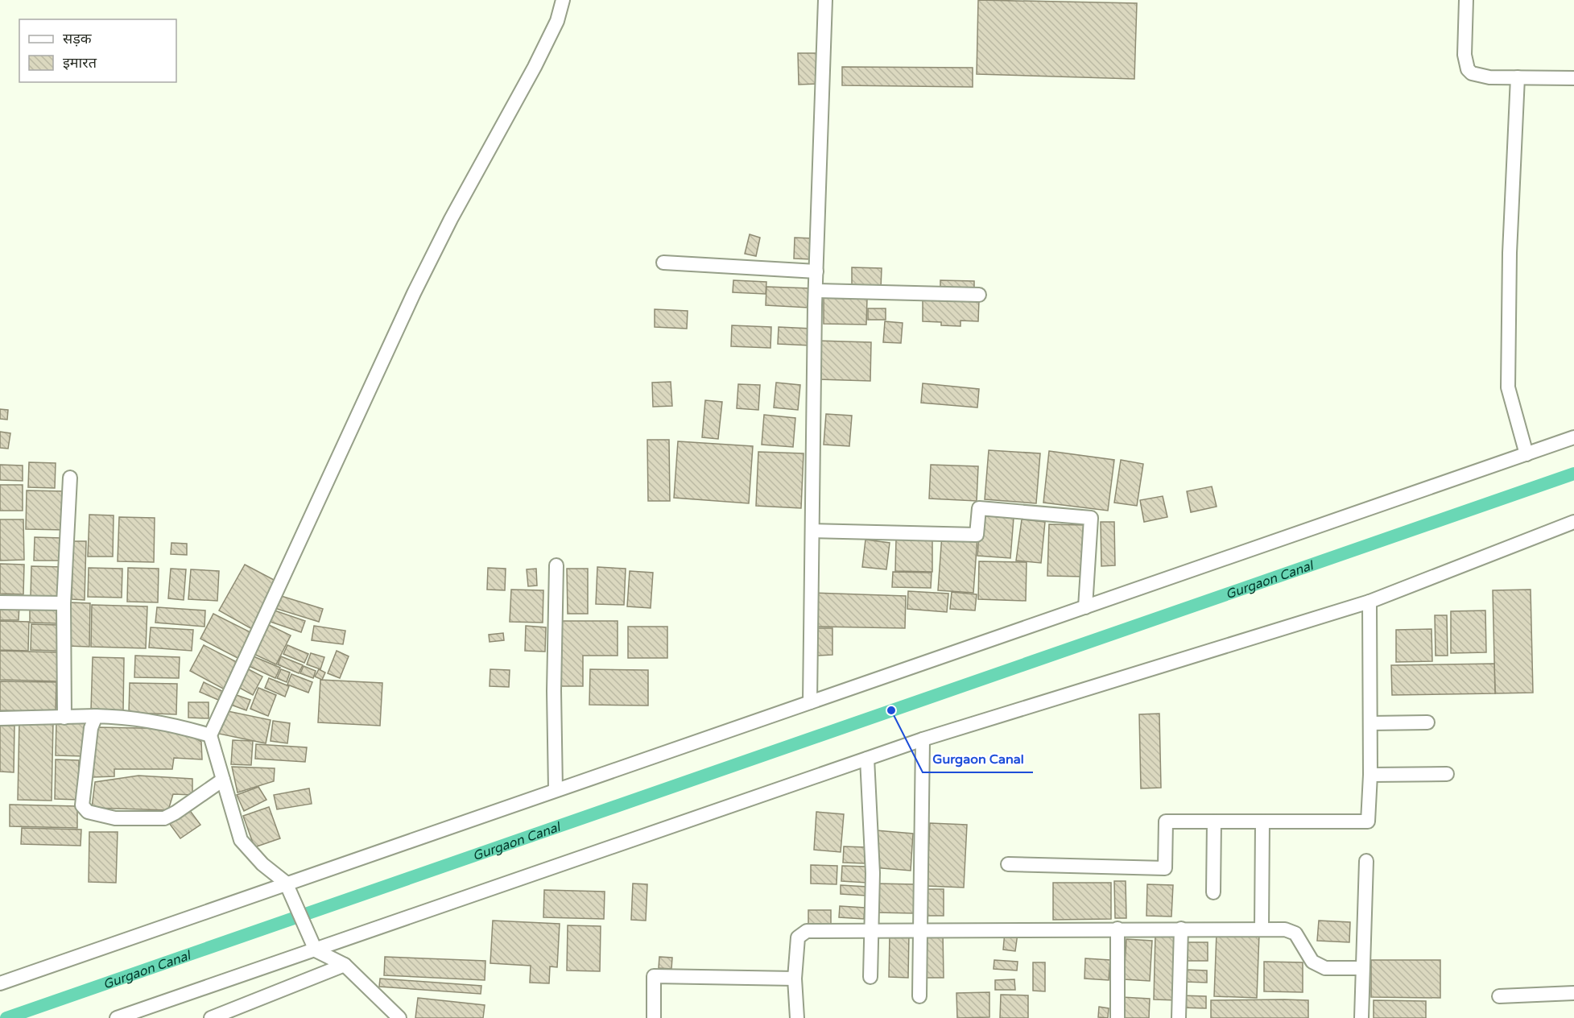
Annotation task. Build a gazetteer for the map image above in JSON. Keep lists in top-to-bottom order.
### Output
{
  "water": ["Gurgaon Canal"],
  "places": ["Gurgaon Canal"],
  "legend": ["सड़क", "इमारत"]
}
